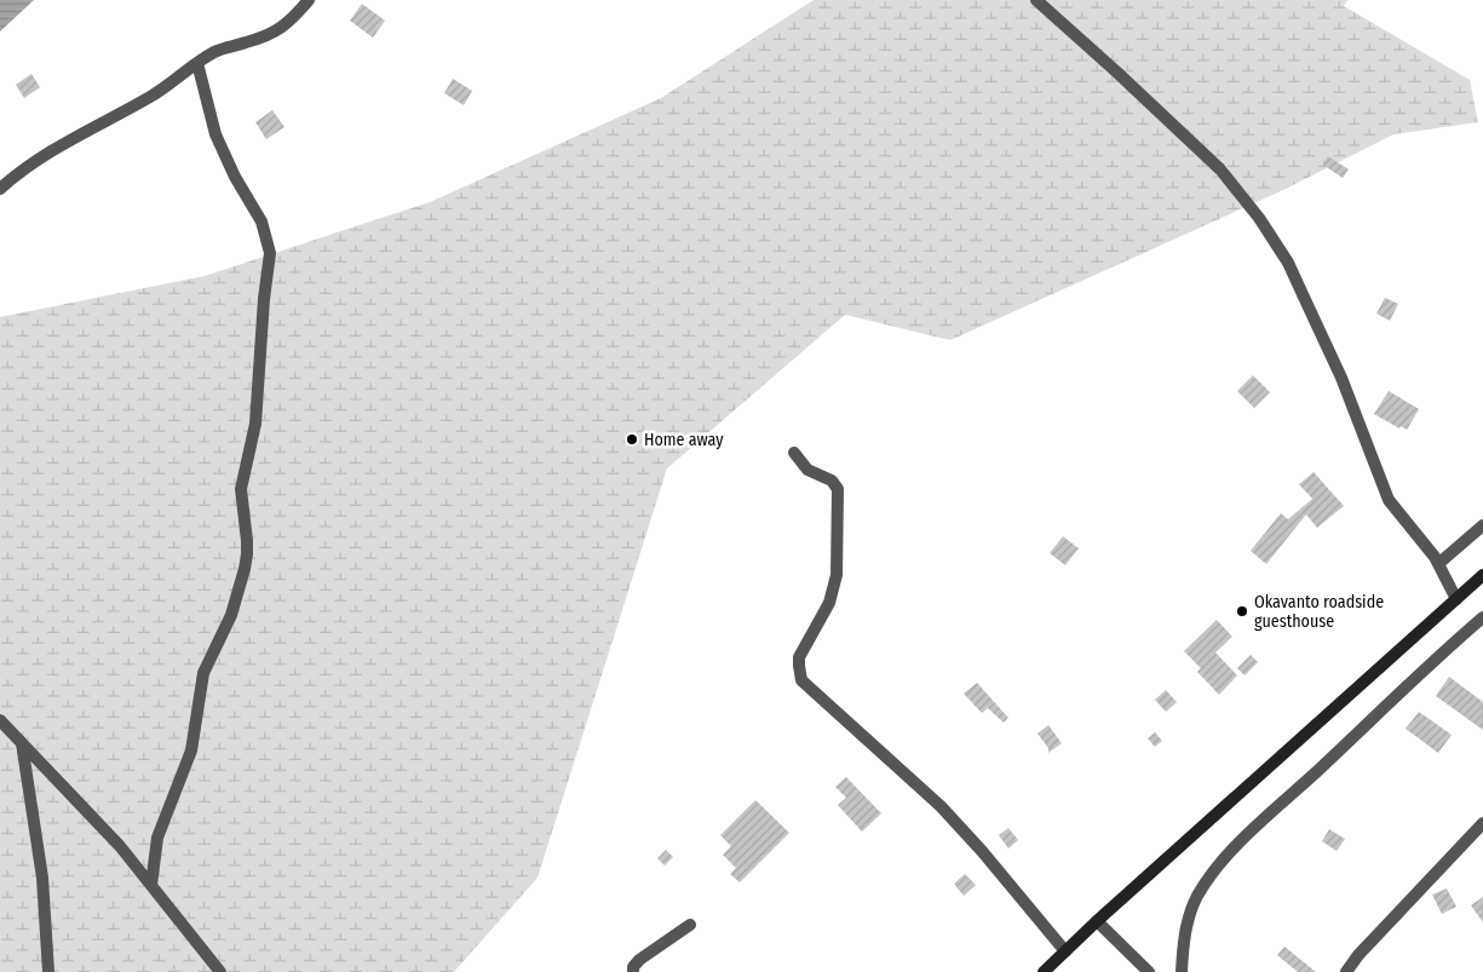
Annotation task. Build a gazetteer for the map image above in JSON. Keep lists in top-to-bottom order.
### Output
{
  "places": ["Home away", "Okavanto roadside guesthouse"]
}
